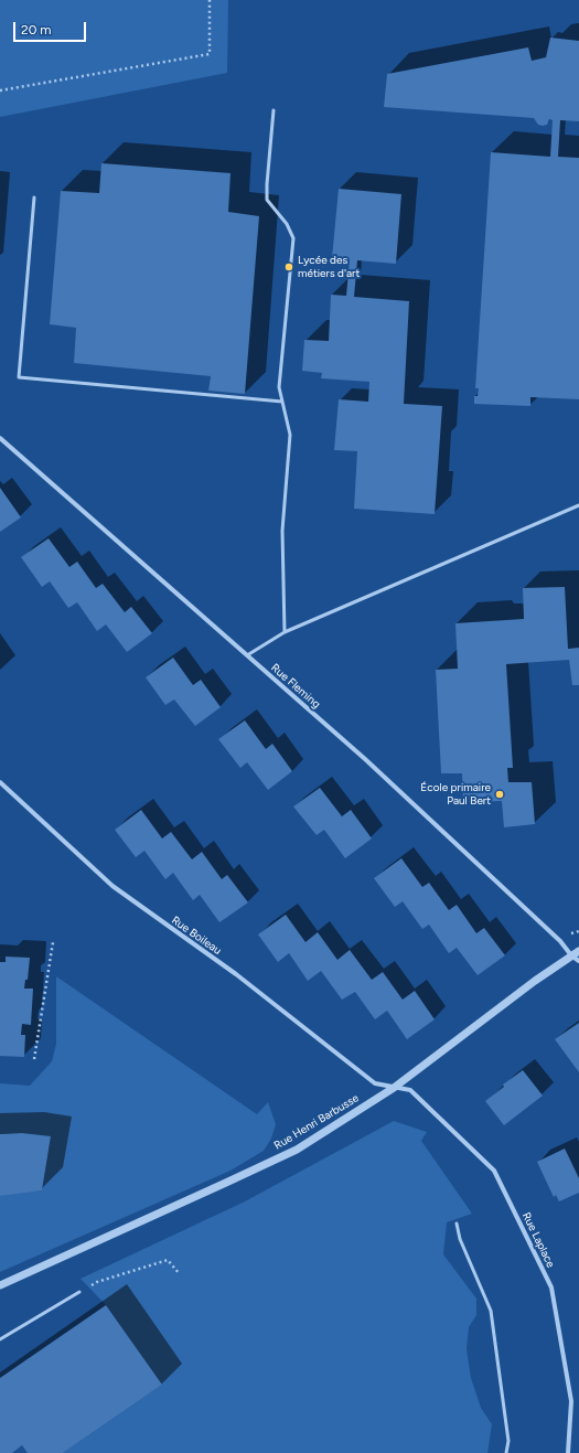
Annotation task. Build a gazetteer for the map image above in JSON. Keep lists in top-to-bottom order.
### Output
{
  "streets": {
    "street": [
      "Rue Fleming",
      "Rue Boileau",
      "Rue Henri Barbusse",
      "Rue Laplace"
    ]
  },
  "crossings": [
    ["Rue Fleming", "Rue Henri Barbusse"],
    ["Rue Boileau", "Rue Henri Barbusse"],
    ["Rue Boileau", "Rue Laplace"],
    ["Rue Henri Barbusse", "Rue Laplace"]
  ],
  "places": ["Lycée des métiers d'art", "École primaire Paul Bert"],
  "scale_bar": "20 m"
}
